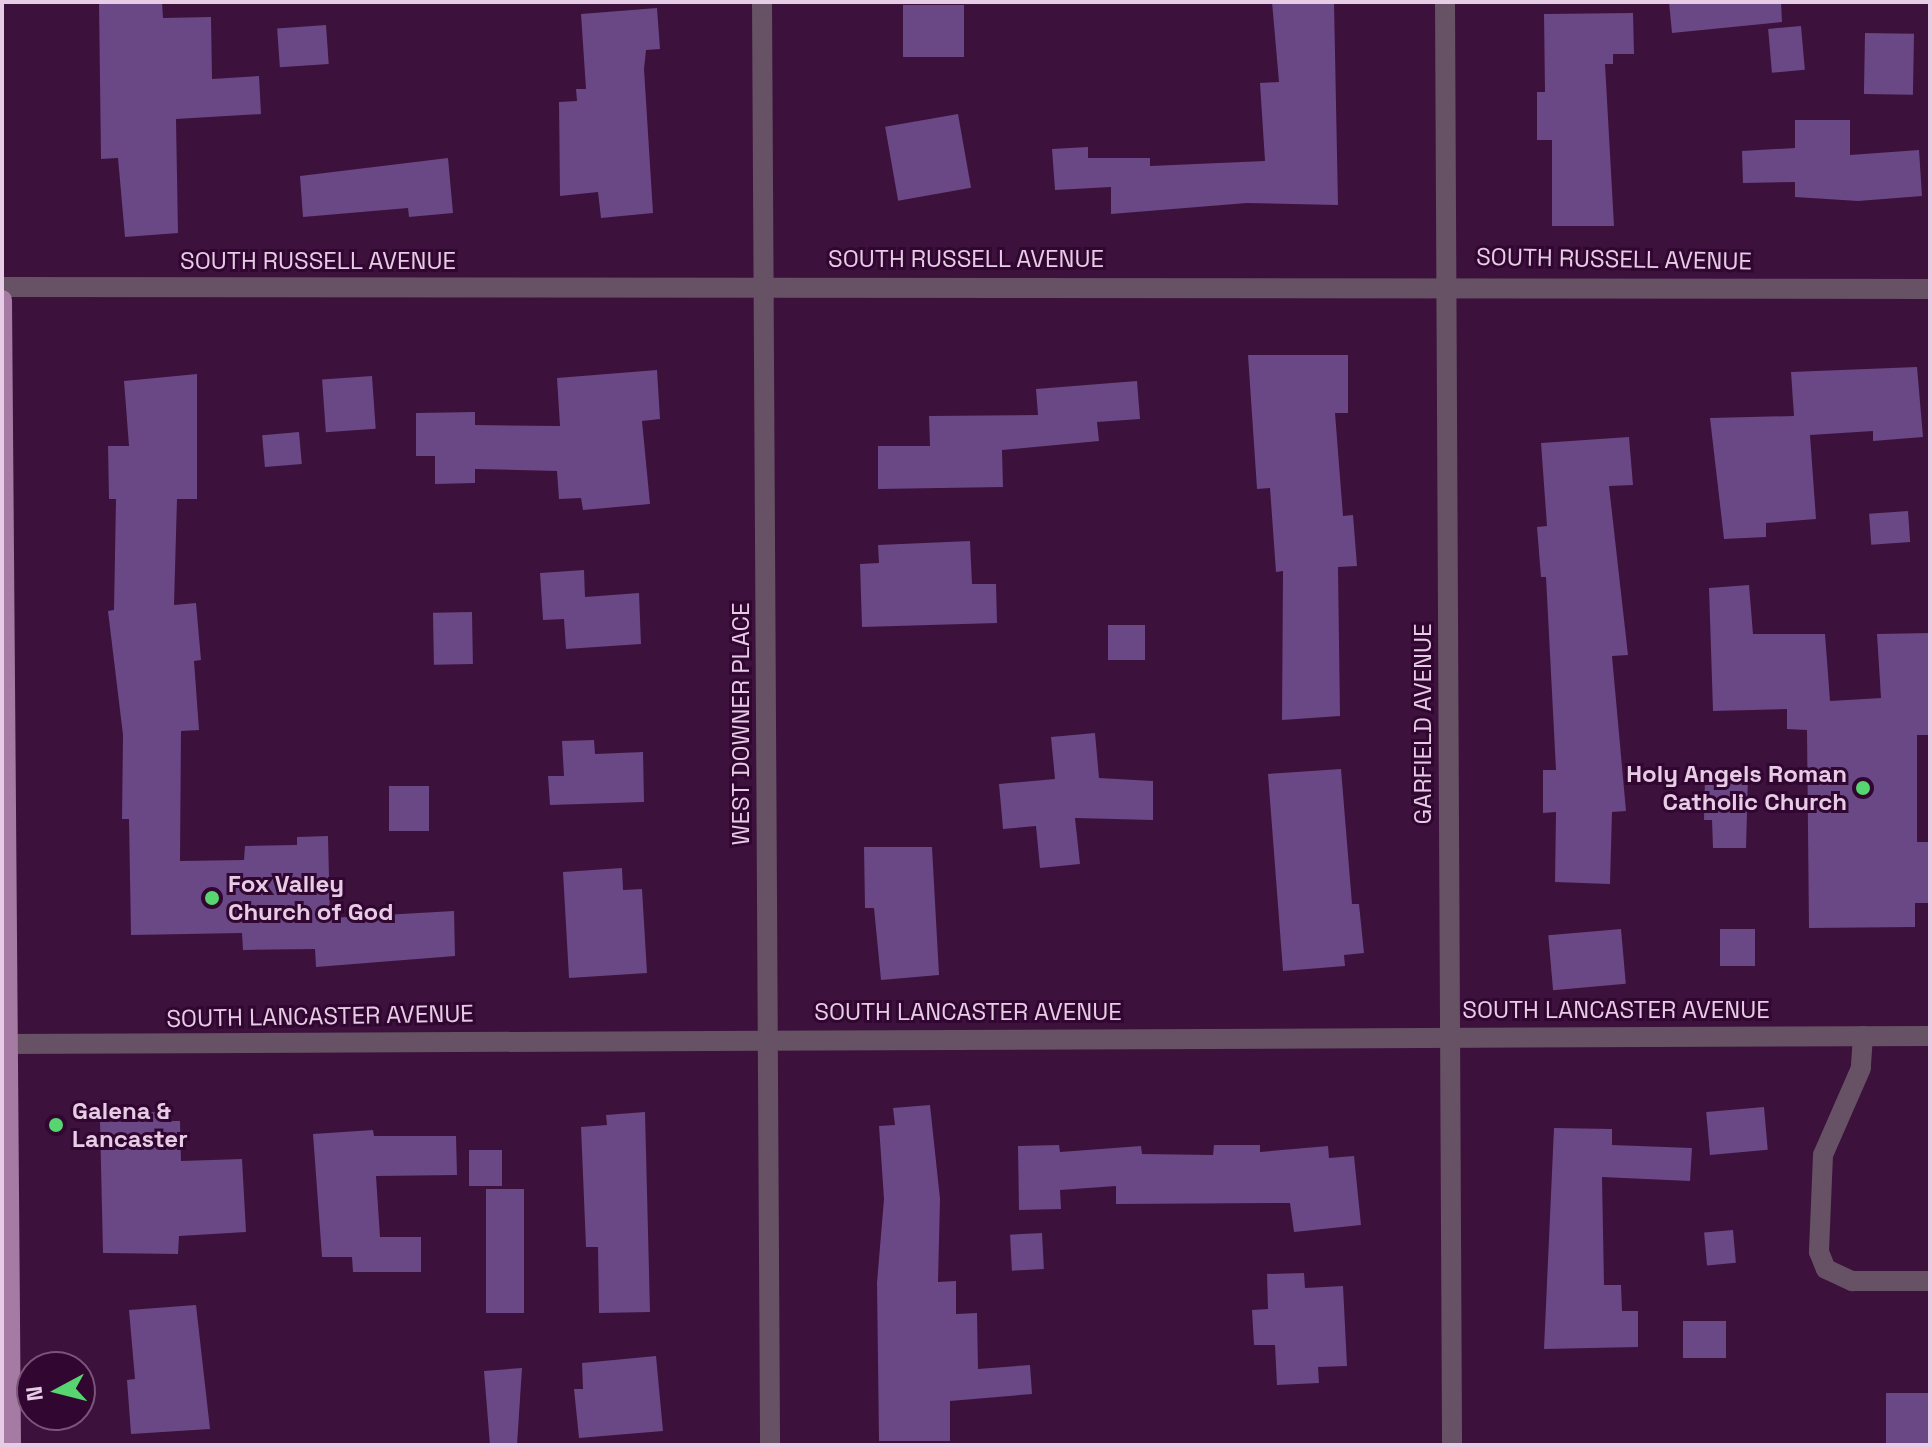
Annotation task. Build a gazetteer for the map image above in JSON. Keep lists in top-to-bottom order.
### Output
{
  "streets": {
    "street": [
      "SOUTH RUSSELL AVENUE",
      "WEST DOWNER PLACE",
      "GARFIELD AVENUE",
      "SOUTH LANCASTER AVENUE"
    ]
  },
  "crossings": [
    ["SOUTH RUSSELL AVENUE", "WEST DOWNER PLACE"],
    ["SOUTH RUSSELL AVENUE", "GARFIELD AVENUE"],
    ["WEST DOWNER PLACE", "SOUTH LANCASTER AVENUE"],
    ["GARFIELD AVENUE", "SOUTH LANCASTER AVENUE"]
  ],
  "places": ["Holy Angels Roman Catholic Church", "Fox Valley Church of God", "Galena & Lancaster"],
  "north": "left"
}
